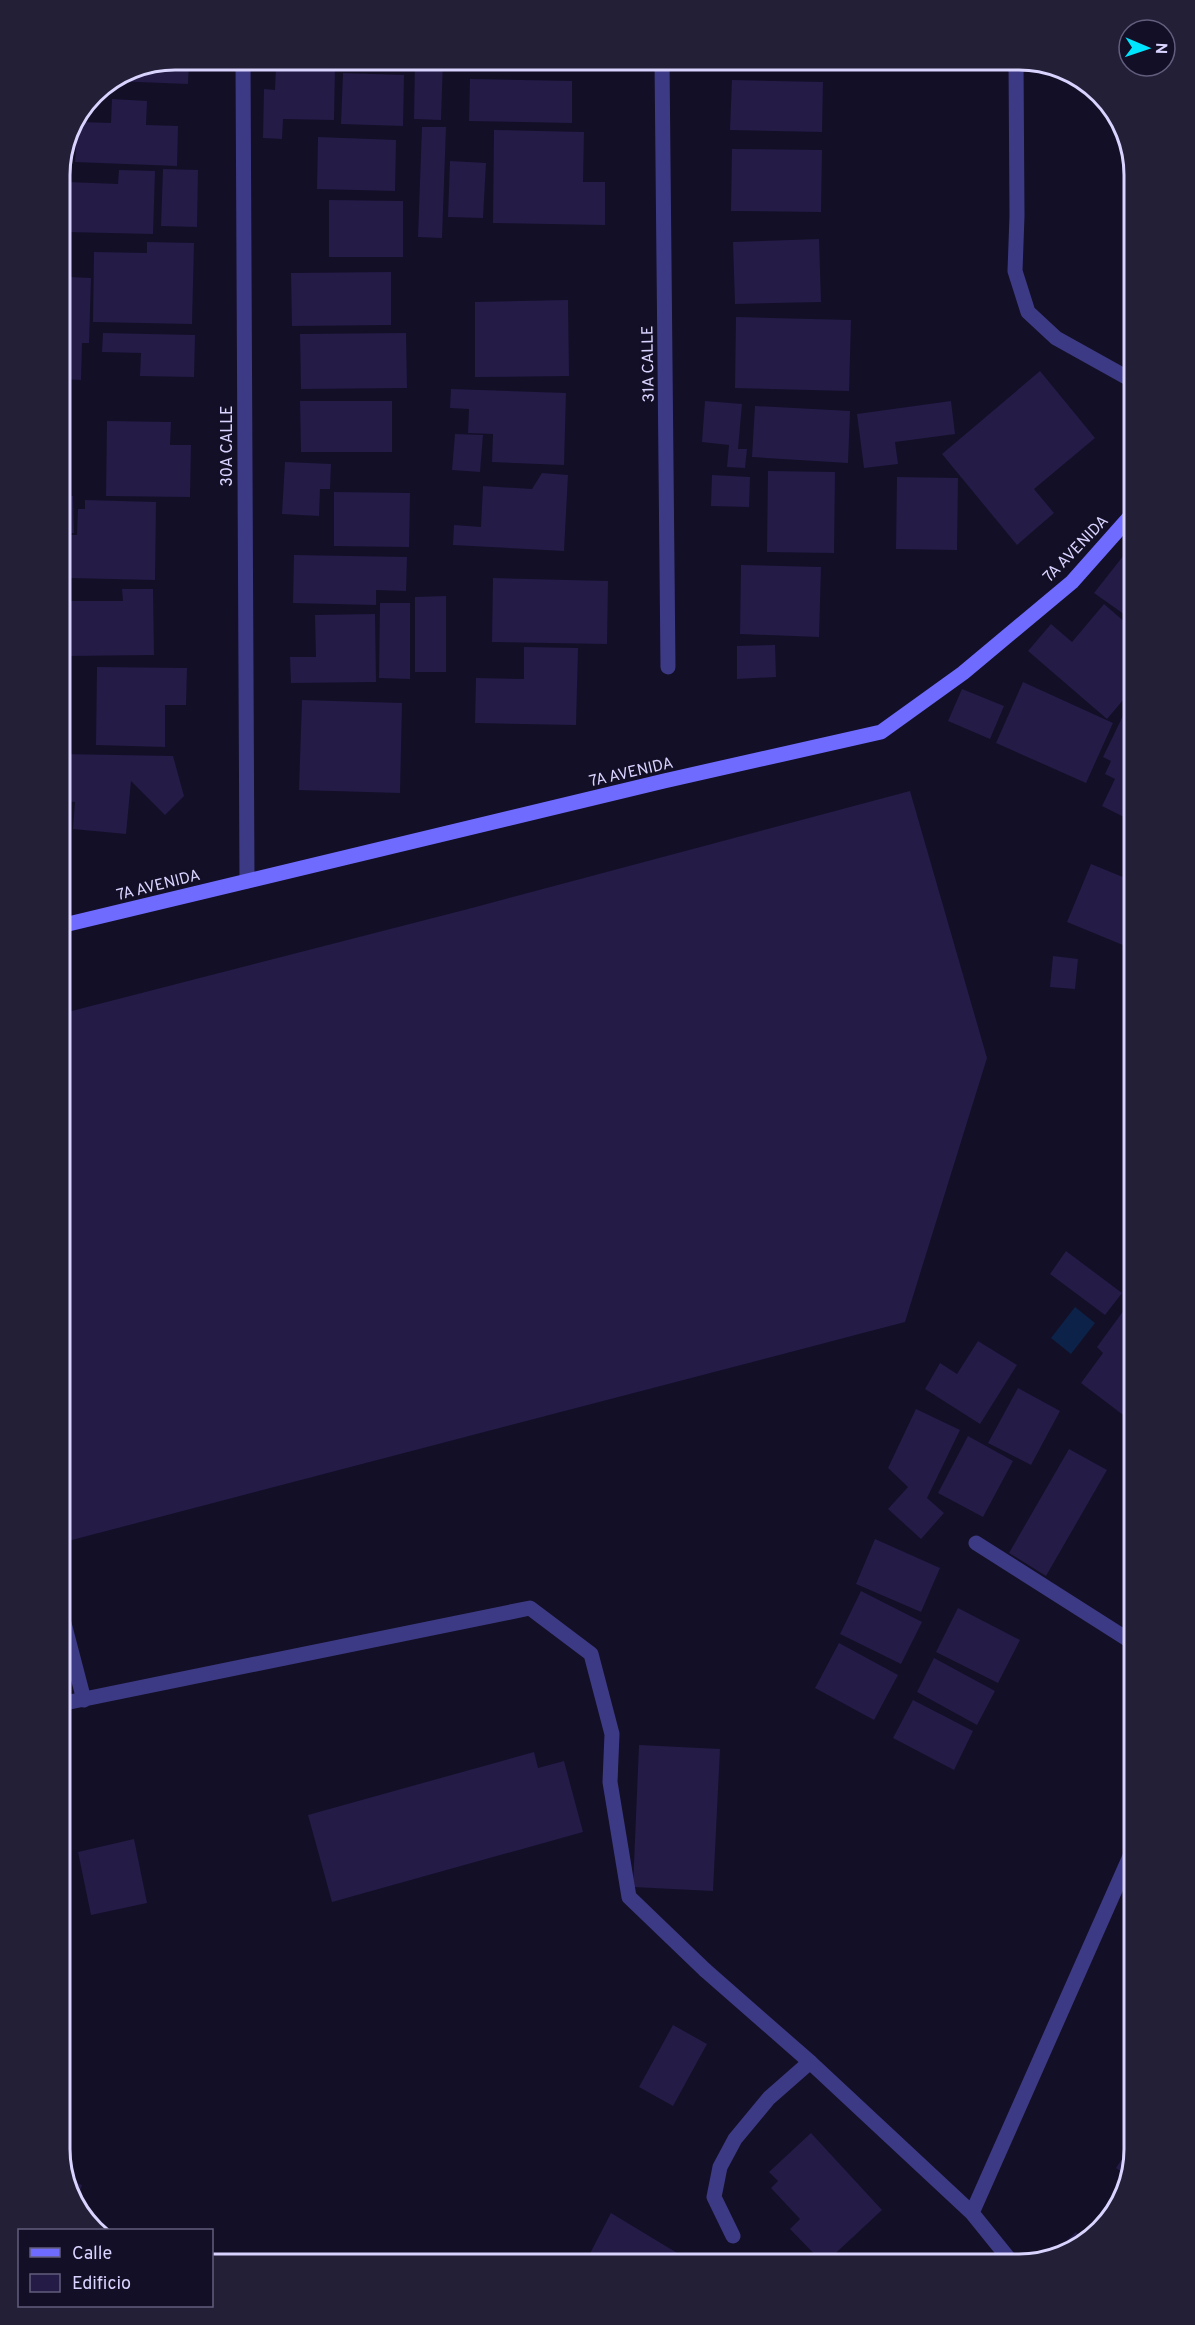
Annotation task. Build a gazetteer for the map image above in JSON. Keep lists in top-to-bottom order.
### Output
{
  "streets": {
    "street": ["31A CALLE", "30A CALLE", "7A AVENIDA"]
  },
  "crossings": [
    ["30A CALLE", "7A AVENIDA"]
  ],
  "legend": ["Calle", "Edificio"],
  "north": "right"
}
